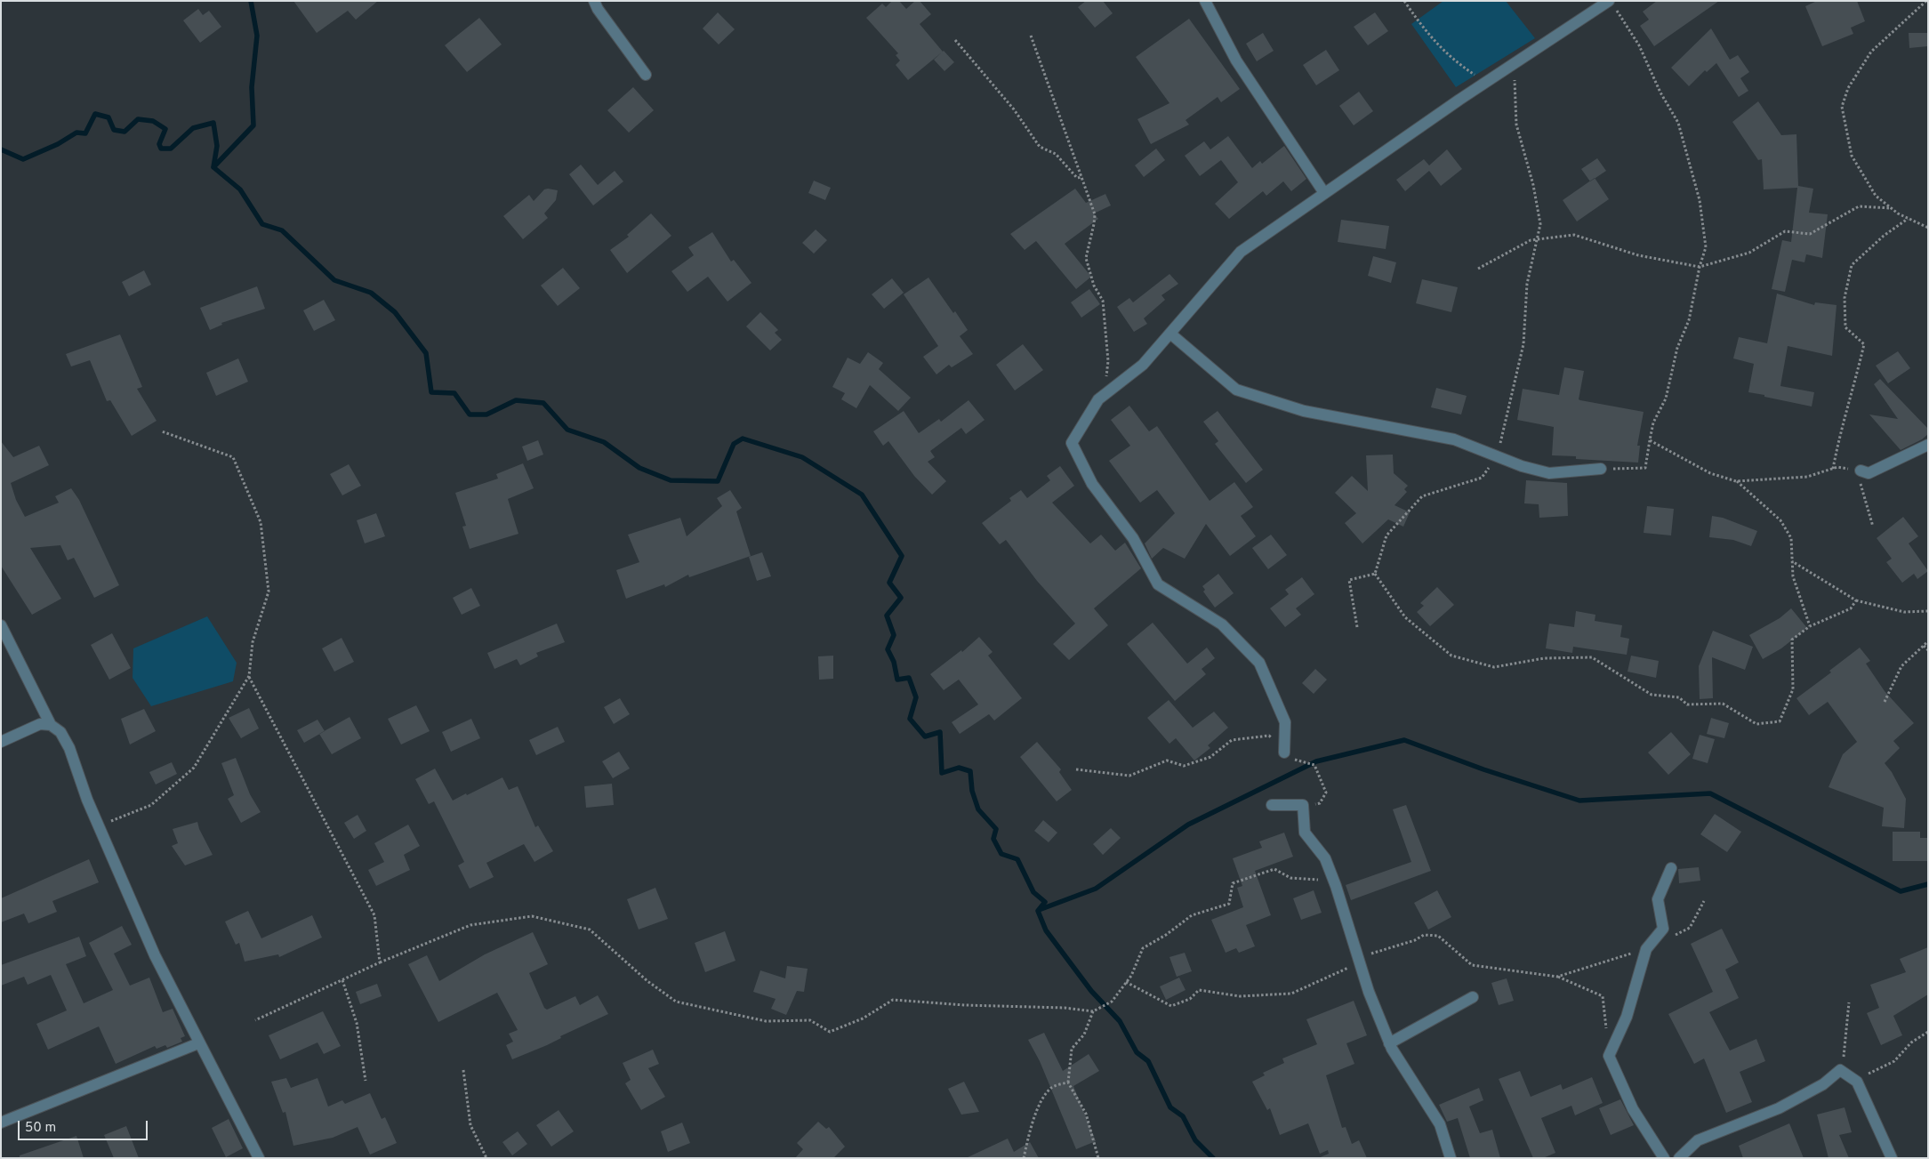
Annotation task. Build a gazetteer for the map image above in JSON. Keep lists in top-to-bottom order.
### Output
{
  "scale_bar": "50 m"
}
